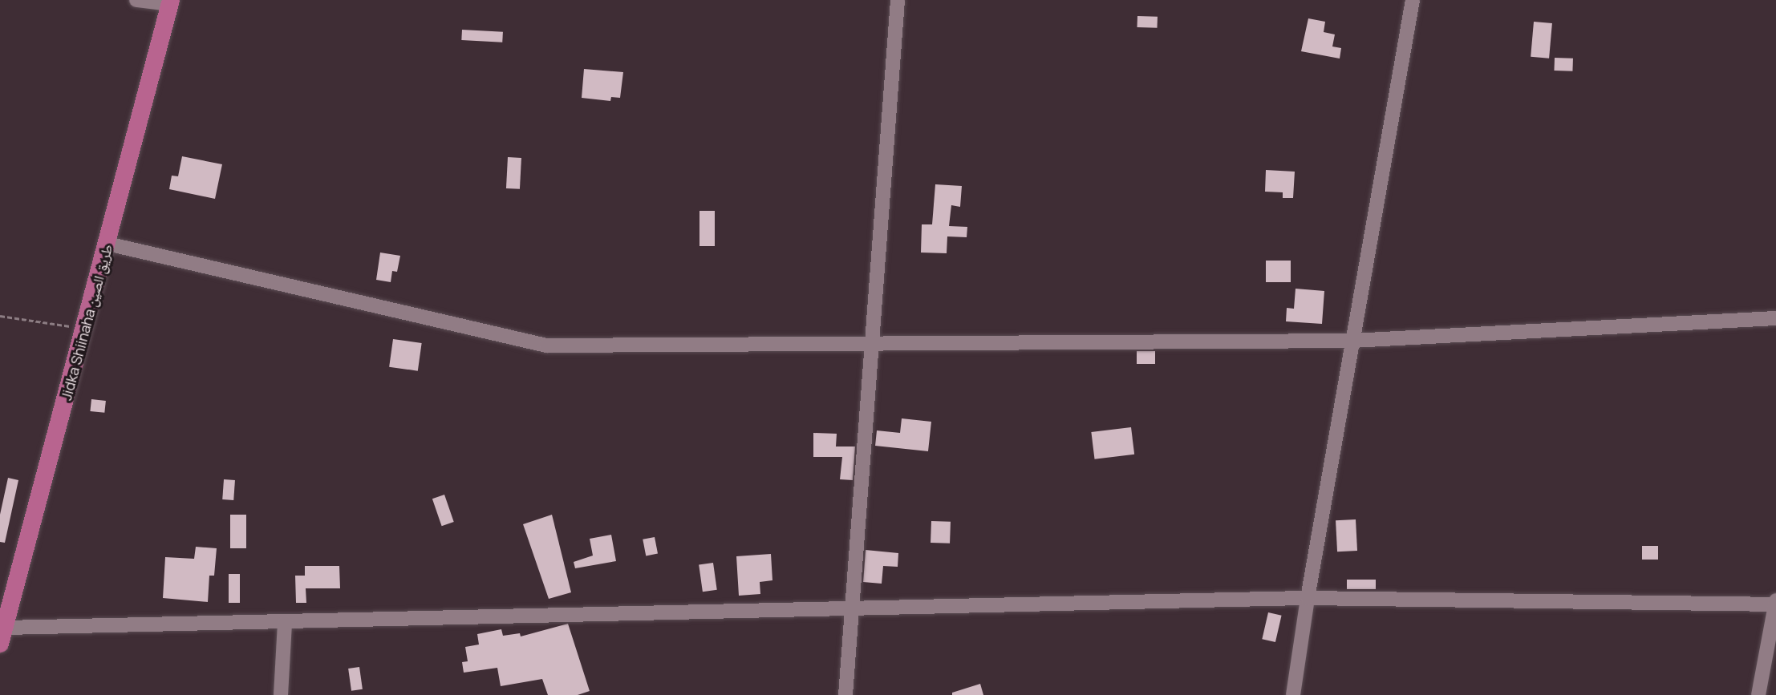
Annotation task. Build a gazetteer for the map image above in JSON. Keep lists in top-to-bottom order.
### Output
{
  "streets": {
    "main road": ["Jidka Shiinaha طريق الصين"]
  }
}
